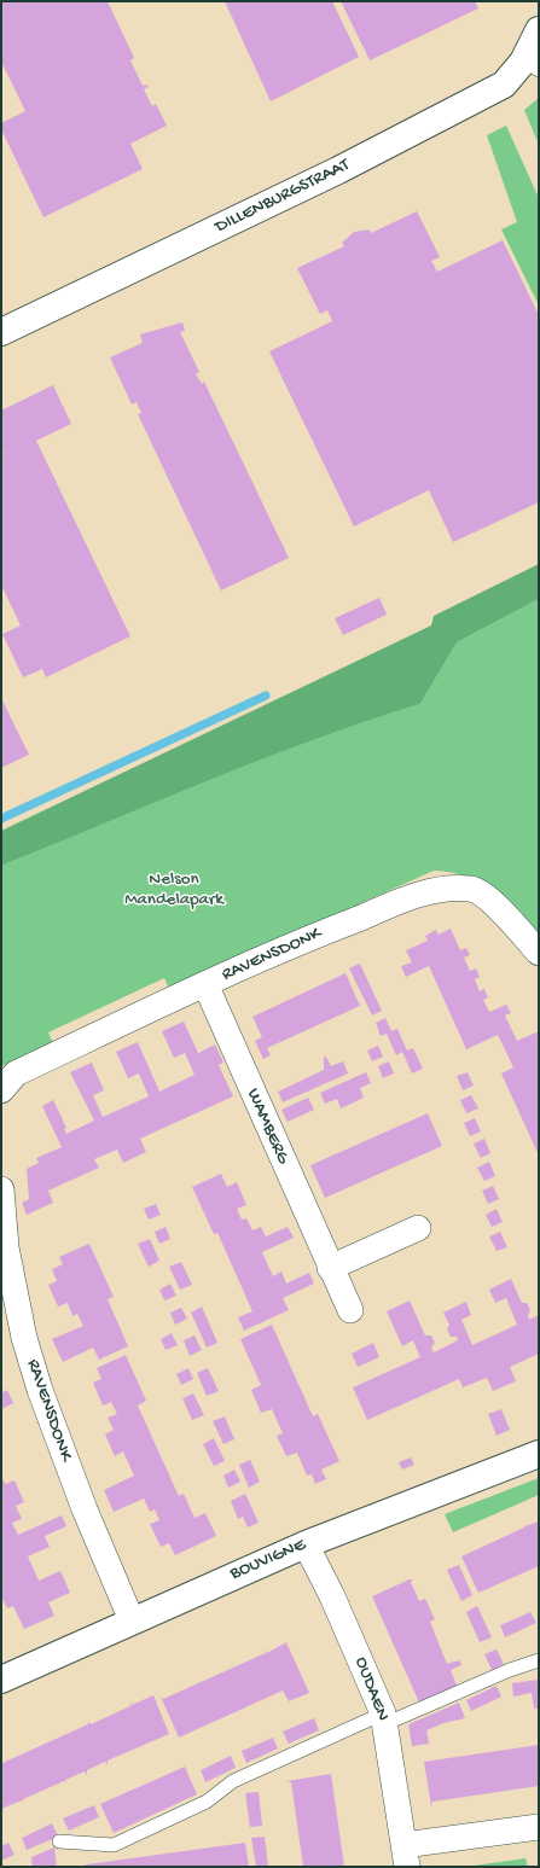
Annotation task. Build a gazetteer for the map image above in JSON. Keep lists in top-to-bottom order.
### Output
{
  "streets": {
    "street": [
      "DILLENBURGSTRAAT",
      "RAVENSDONK",
      "WAMBERG",
      "BOUVIGNE",
      "OUDAEN"
    ]
  },
  "crossings": [
    ["RAVENSDONK", "WAMBERG"],
    ["RAVENSDONK", "BOUVIGNE"],
    ["BOUVIGNE", "OUDAEN"]
  ],
  "parks": ["Nelson Mandelapark"]
}
